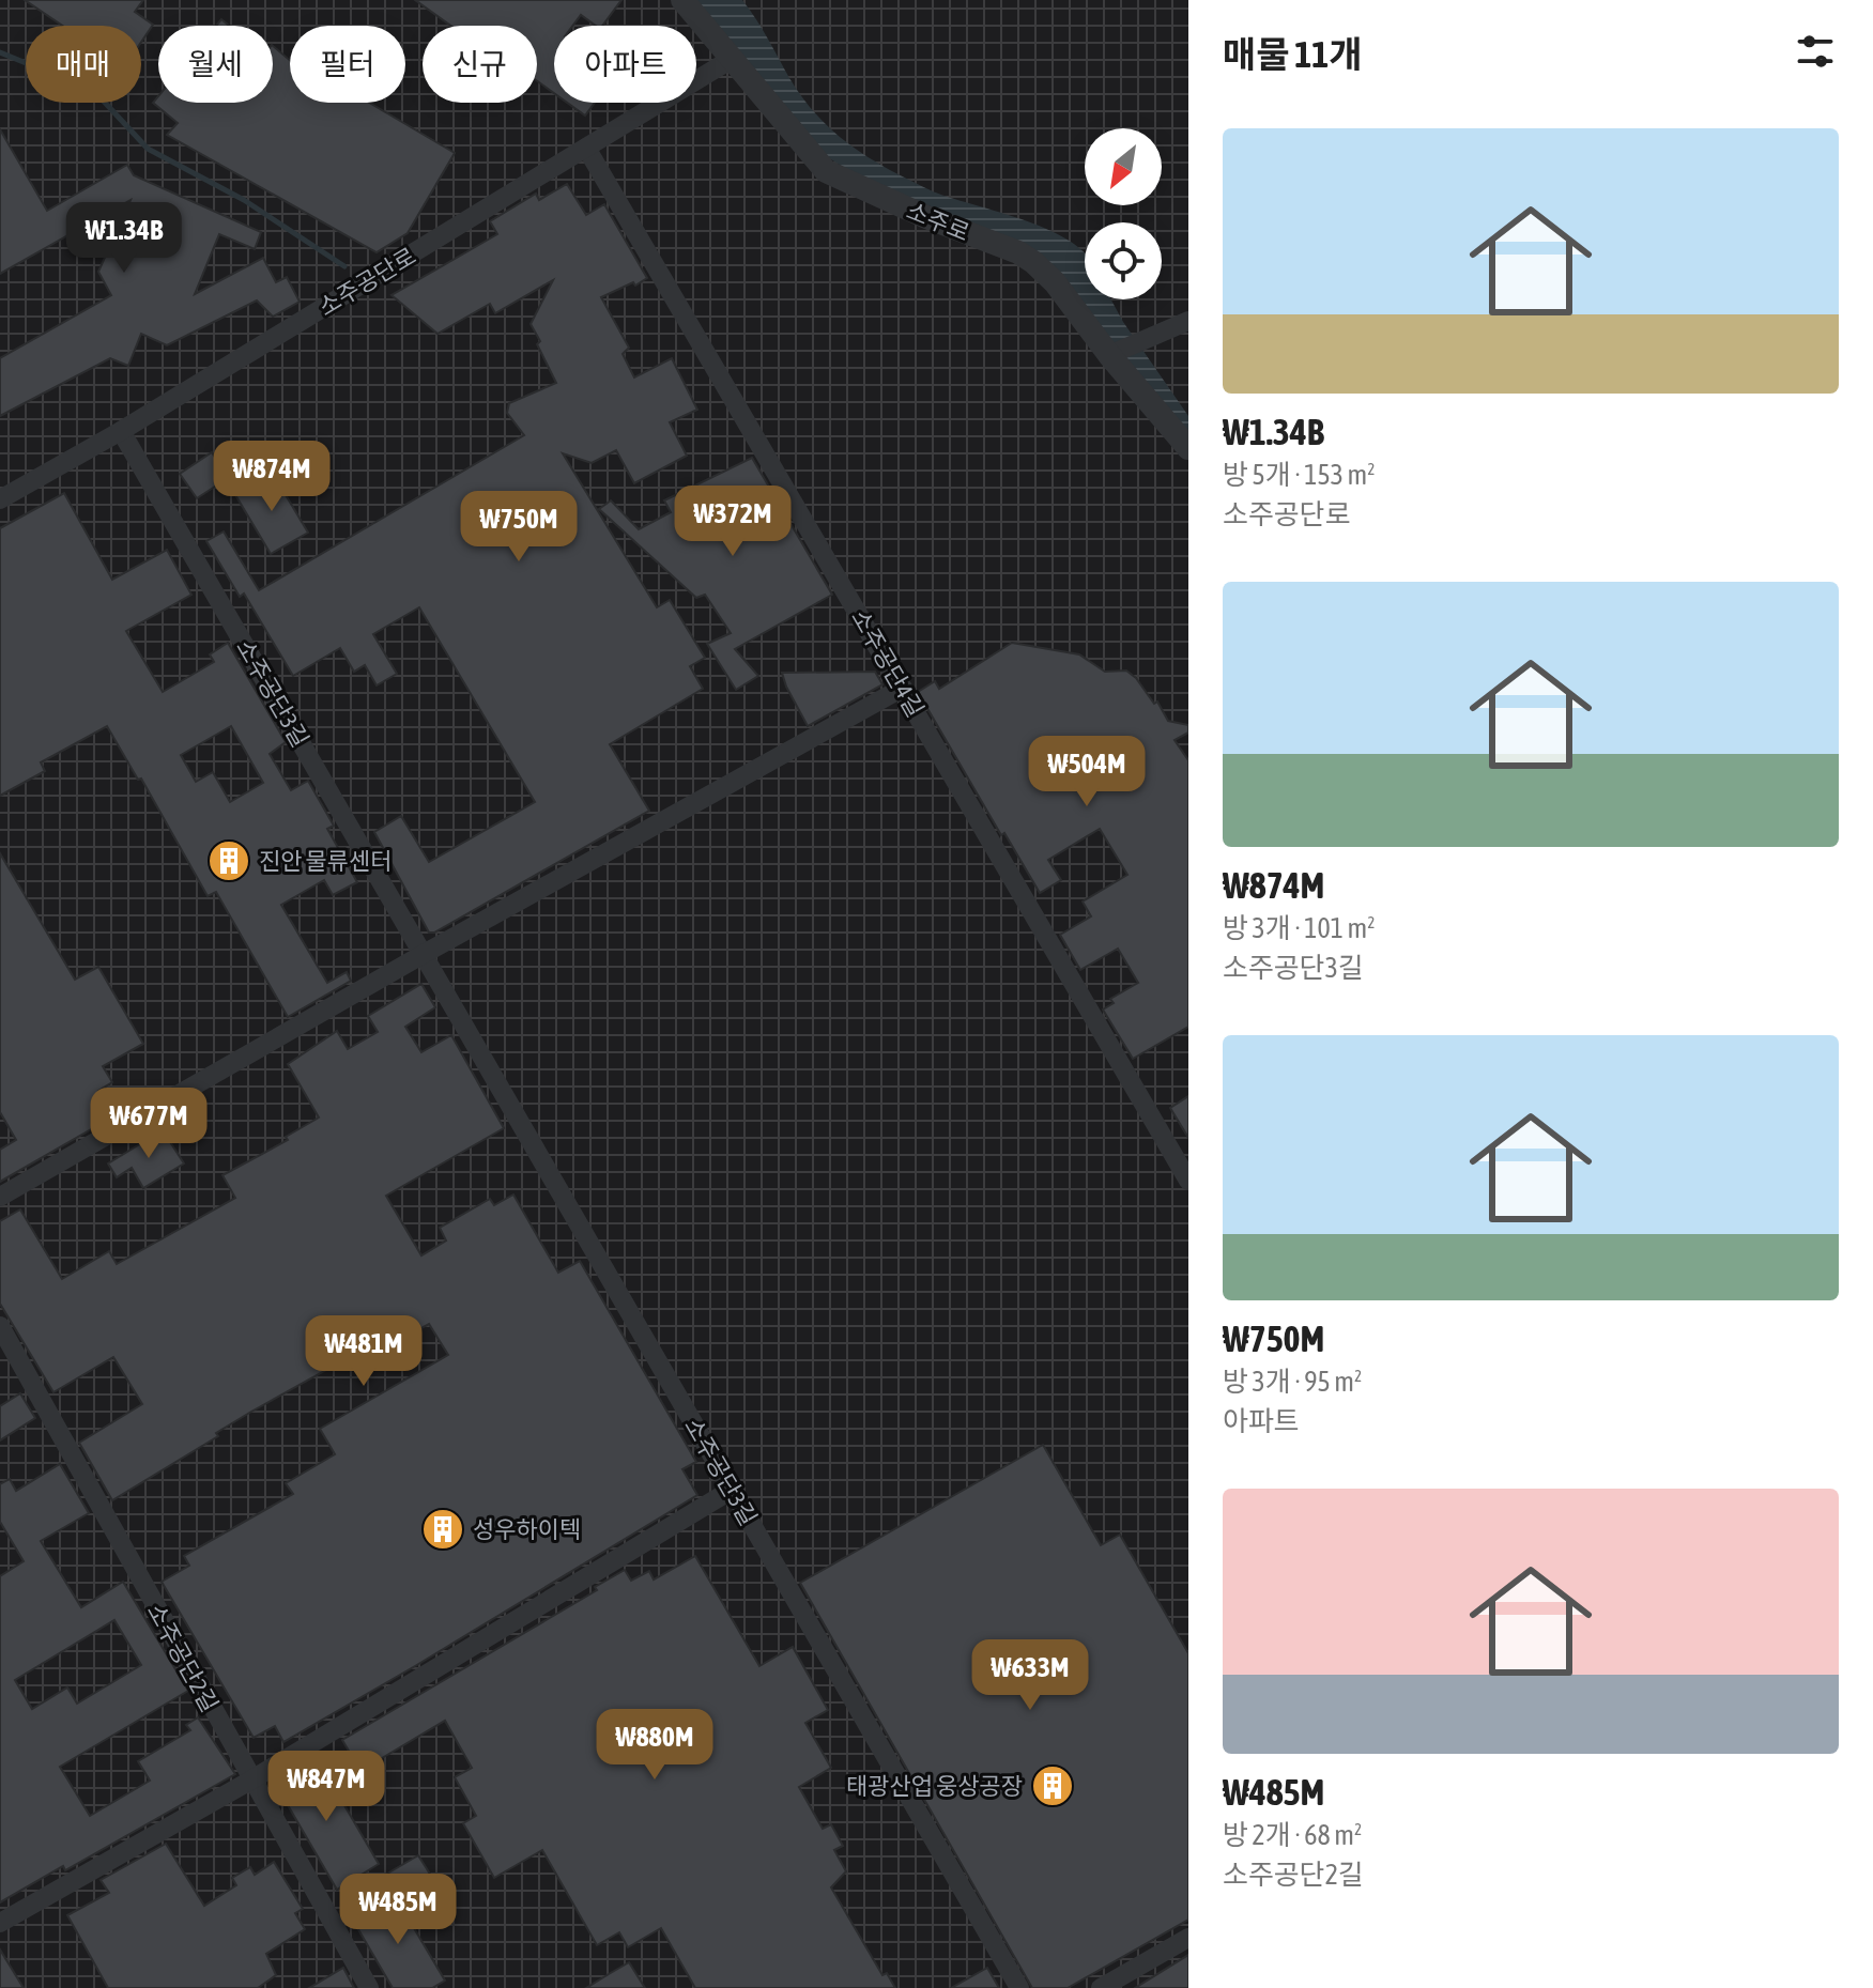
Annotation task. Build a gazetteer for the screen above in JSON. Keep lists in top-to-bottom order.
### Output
{
  "streets": {
    "street": [
      "소주로",
      "소주공단로",
      "소주공단4길",
      "소주공단3길",
      "소주공단2길"
    ]
  },
  "crossings": [
    ["소주로", "소주공단로"],
    ["소주공단로", "소주공단4길"],
    ["소주공단로", "소주공단3길"]
  ],
  "places": {
    "building": ["진안 물류센터", "성우하이텍", "태광산업 웅상공장"]
  },
  "north": "bottom left",
  "page": {
    "heading": "매물 11개",
    "chip": [
      "매매",
      "월세",
      "필터",
      "신규",
      "아파트"
    ],
    "list": [
      {
        "name": "₩1.34B",
        "note": "방 5개 · 153 m² · 소주공단로"
      },
      {
        "name": "₩874M",
        "note": "방 3개 · 101 m² · 소주공단3길"
      },
      {
        "name": "₩750M",
        "note": "방 3개 · 95 m² · 아파트"
      },
      {
        "name": "₩485M",
        "note": "방 2개 · 68 m² · 소주공단2길"
      }
    ],
    "price": [
      "₩1.34B",
      "₩874M",
      "₩372M",
      "₩750M",
      "₩504M",
      "₩677M",
      "₩481M",
      "₩633M",
      "₩880M",
      "₩847M",
      "₩485M"
    ]
  }
}
